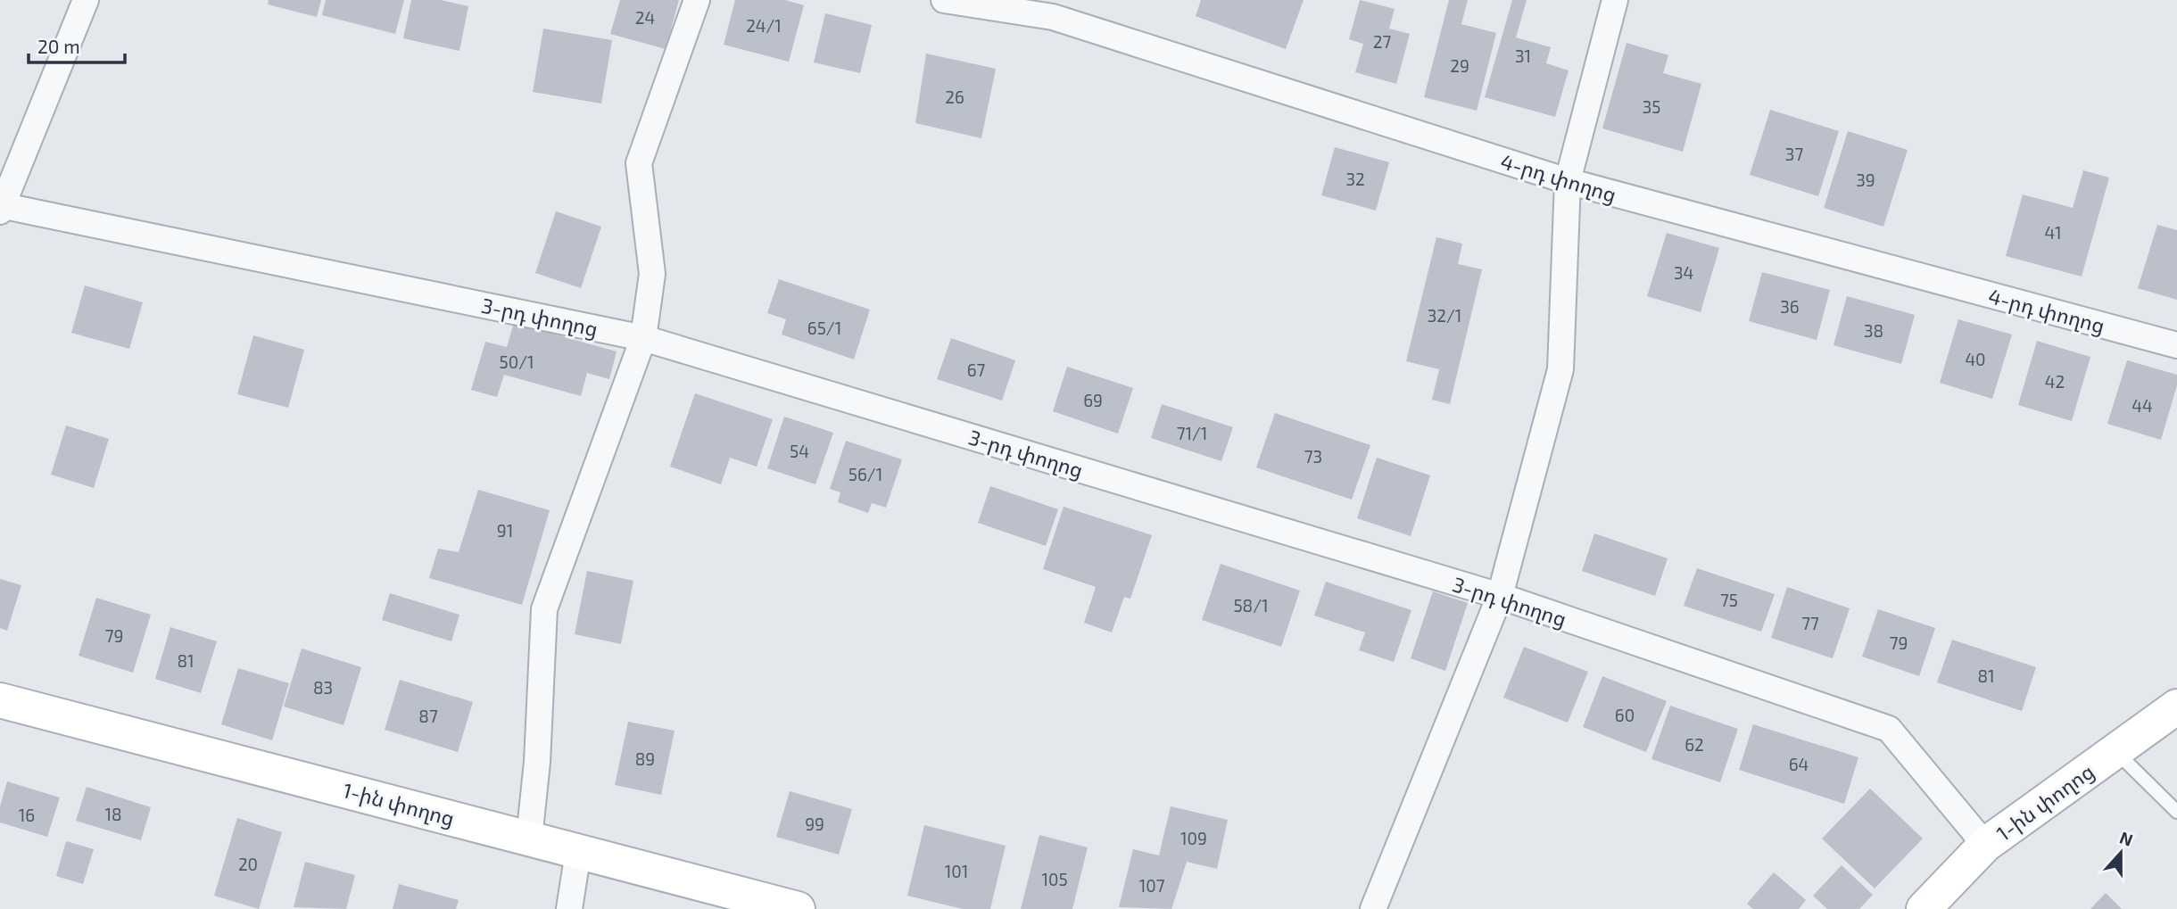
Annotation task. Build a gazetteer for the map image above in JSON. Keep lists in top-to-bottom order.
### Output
{
  "streets": {
    "main road": ["1-ին փողոց"],
    "street": ["4-րդ փողոց", "3-րդ փողոց"]
  },
  "crossings": [
    ["3-րդ փողոց", "1-ին փողոց"]
  ],
  "house_numbers": [
    "24",
    "24/1",
    "27",
    "31",
    "29",
    "26",
    "35",
    "37",
    "32",
    "39",
    "41",
    "34",
    "36",
    "32/1",
    "65/1",
    "38",
    "40",
    "50/1",
    "67",
    "42",
    "69",
    "44",
    "71/1",
    "54",
    "73",
    "56/1",
    "91",
    "75",
    "58/1",
    "77",
    "79",
    "79",
    "81",
    "81",
    "83",
    "60",
    "87",
    "62",
    "89",
    "64",
    "18",
    "16",
    "99",
    "109",
    "20",
    "101",
    "105",
    "107"
  ],
  "scale_bar": "20 m",
  "north": "top"
}
